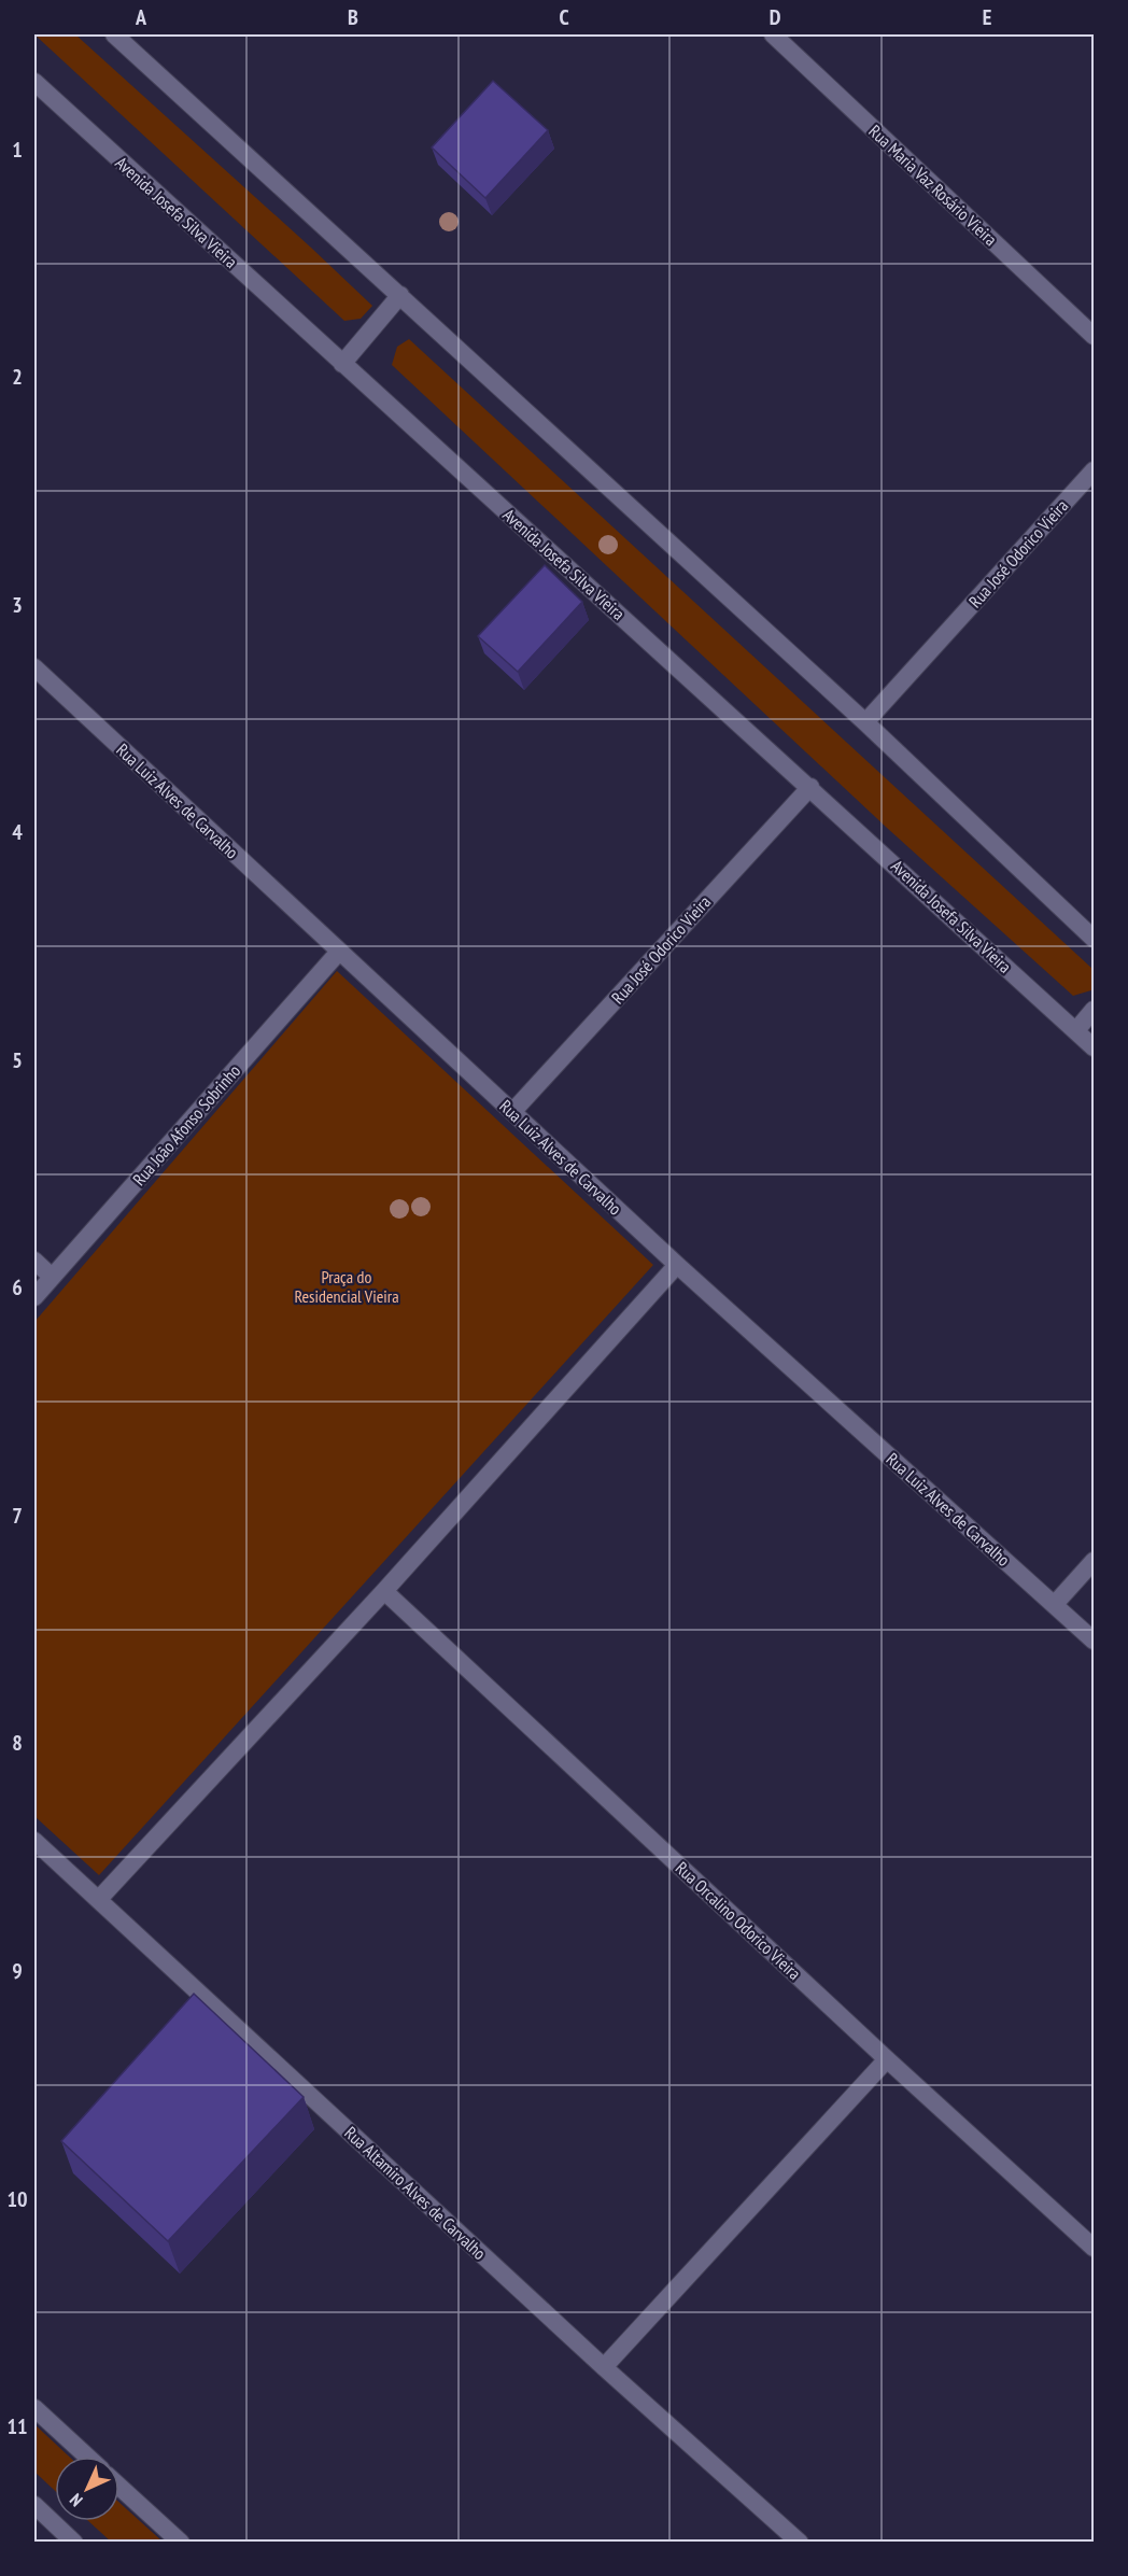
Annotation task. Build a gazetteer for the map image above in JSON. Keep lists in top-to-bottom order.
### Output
{
  "streets": {
    "street": [
      "Rua Maria Vaz Rosário Vieira",
      "Avenida Josefa Silva Vieira",
      "Rua José Odorico Vieira",
      "Rua Luiz Alves de Carvalho",
      "Rua João Afonso Sobrinho",
      "Rua Orcalino Odorico Vieira",
      "Rua Altamiro Alves de Carvalho"
    ]
  },
  "crossings": [
    ["Avenida Josefa Silva Vieira", "Rua José Odorico Vieira"],
    ["Rua José Odorico Vieira", "Rua Luiz Alves de Carvalho"],
    ["Rua Luiz Alves de Carvalho", "Rua João Afonso Sobrinho"]
  ],
  "parks": ["Praça do Residencial Vieira"],
  "north": "bottom left",
  "grid": {
    "columns": [
      "A",
      "B",
      "C",
      "D",
      "E"
    ],
    "rows": [
      "1",
      "2",
      "3",
      "4",
      "5",
      "6",
      "7",
      "8",
      "9",
      "10",
      "11"
    ]
  }
}
